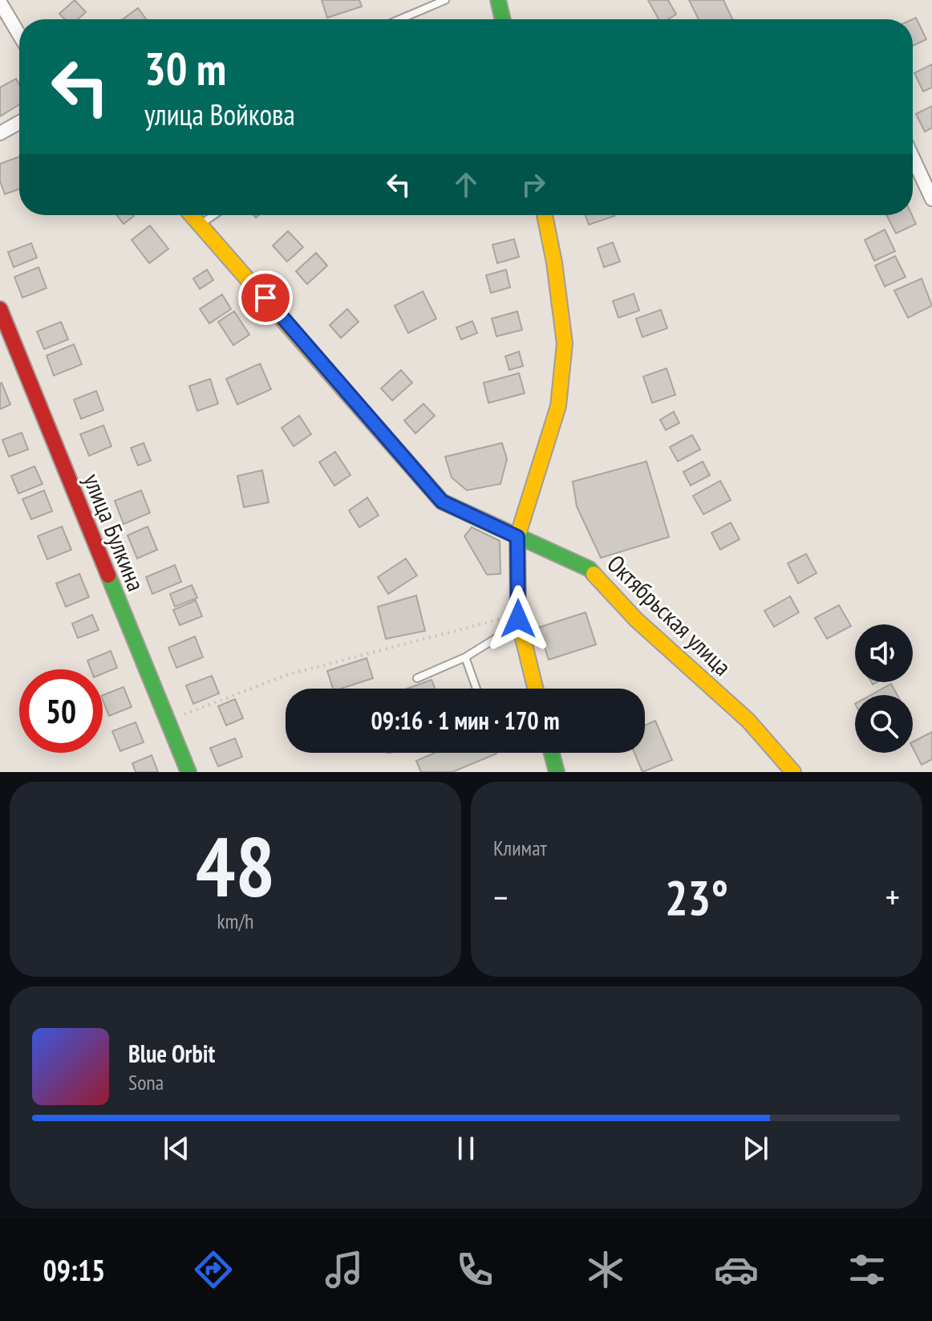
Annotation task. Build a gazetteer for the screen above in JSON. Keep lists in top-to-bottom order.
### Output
{
  "streets": {
    "street": ["улица Булкина", "Октябрьская улица"]
  },
  "page": {
    "turn": ["30 m", "улица Войкова"],
    "limit": "50",
    "trip": "09:16 · 1 мин · 170 m",
    "tile": [
      ["48", "km/h"],
      "Климат"
    ],
    "heat": ["−", "23°", "+"],
    "song": ["Blue Orbit", "Sona"],
    "tabs": "09:15"
  }
}
